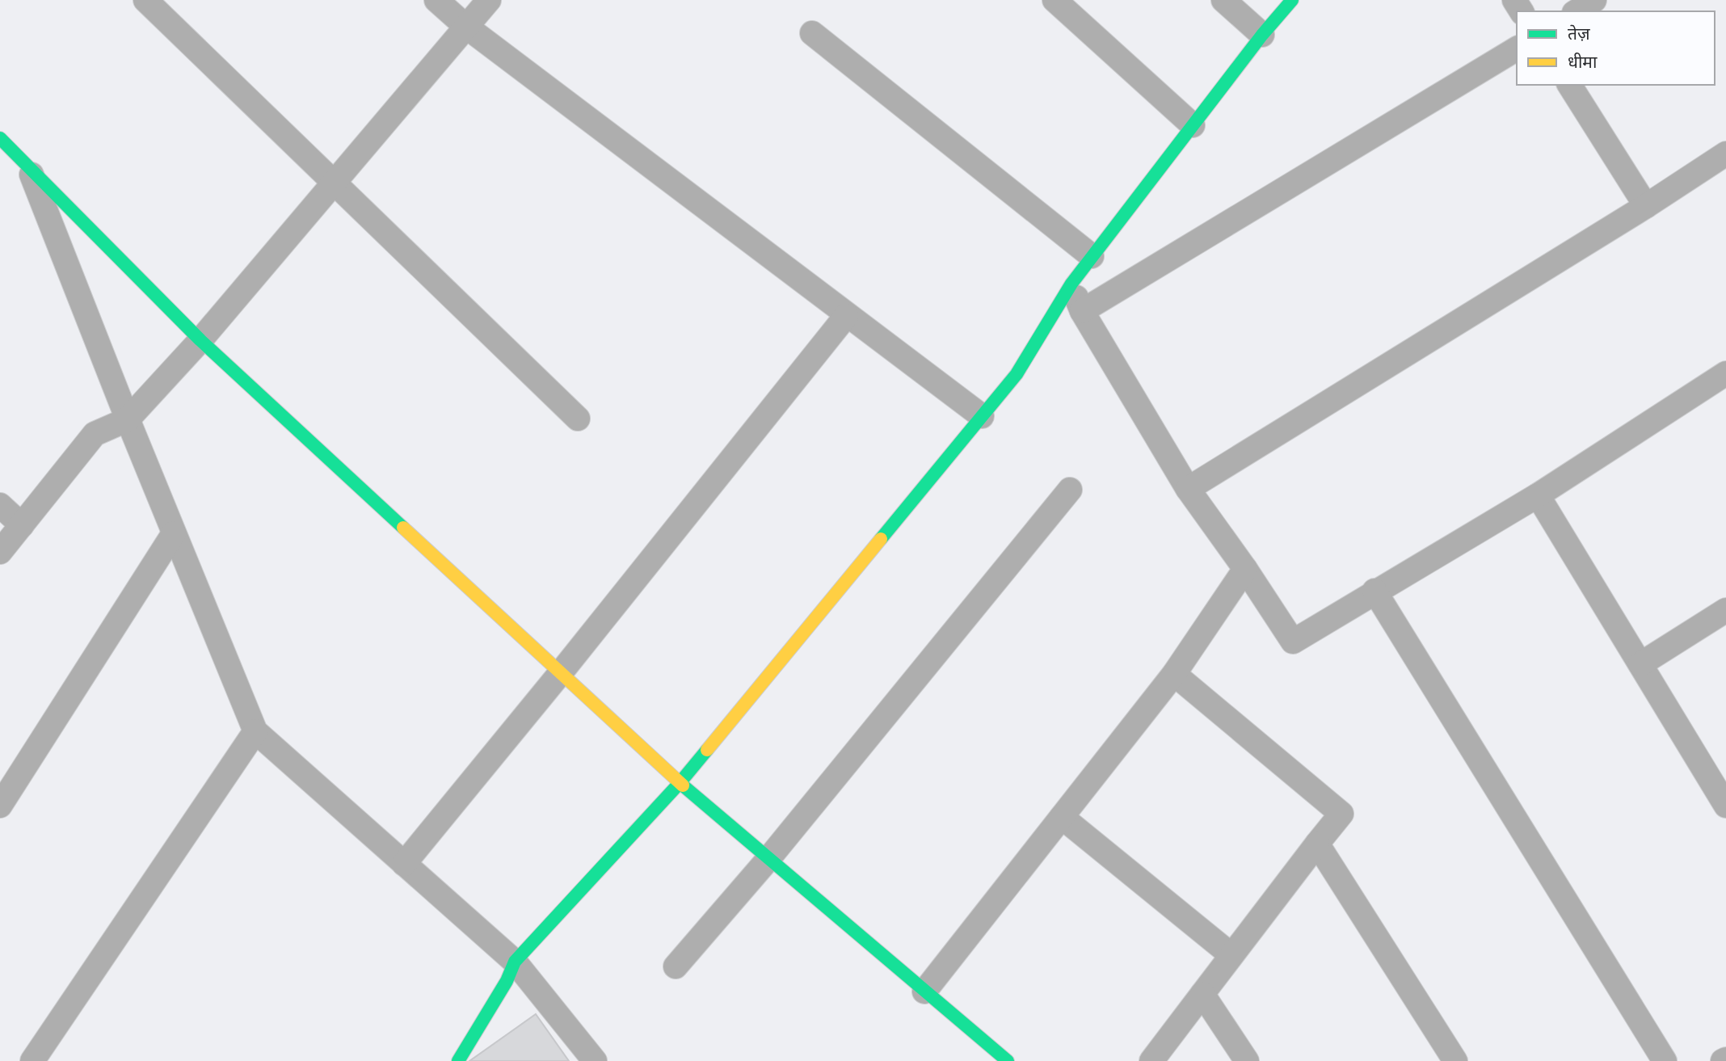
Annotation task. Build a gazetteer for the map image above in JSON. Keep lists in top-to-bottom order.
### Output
{
  "legend": ["तेज़", "धीमा"]
}
